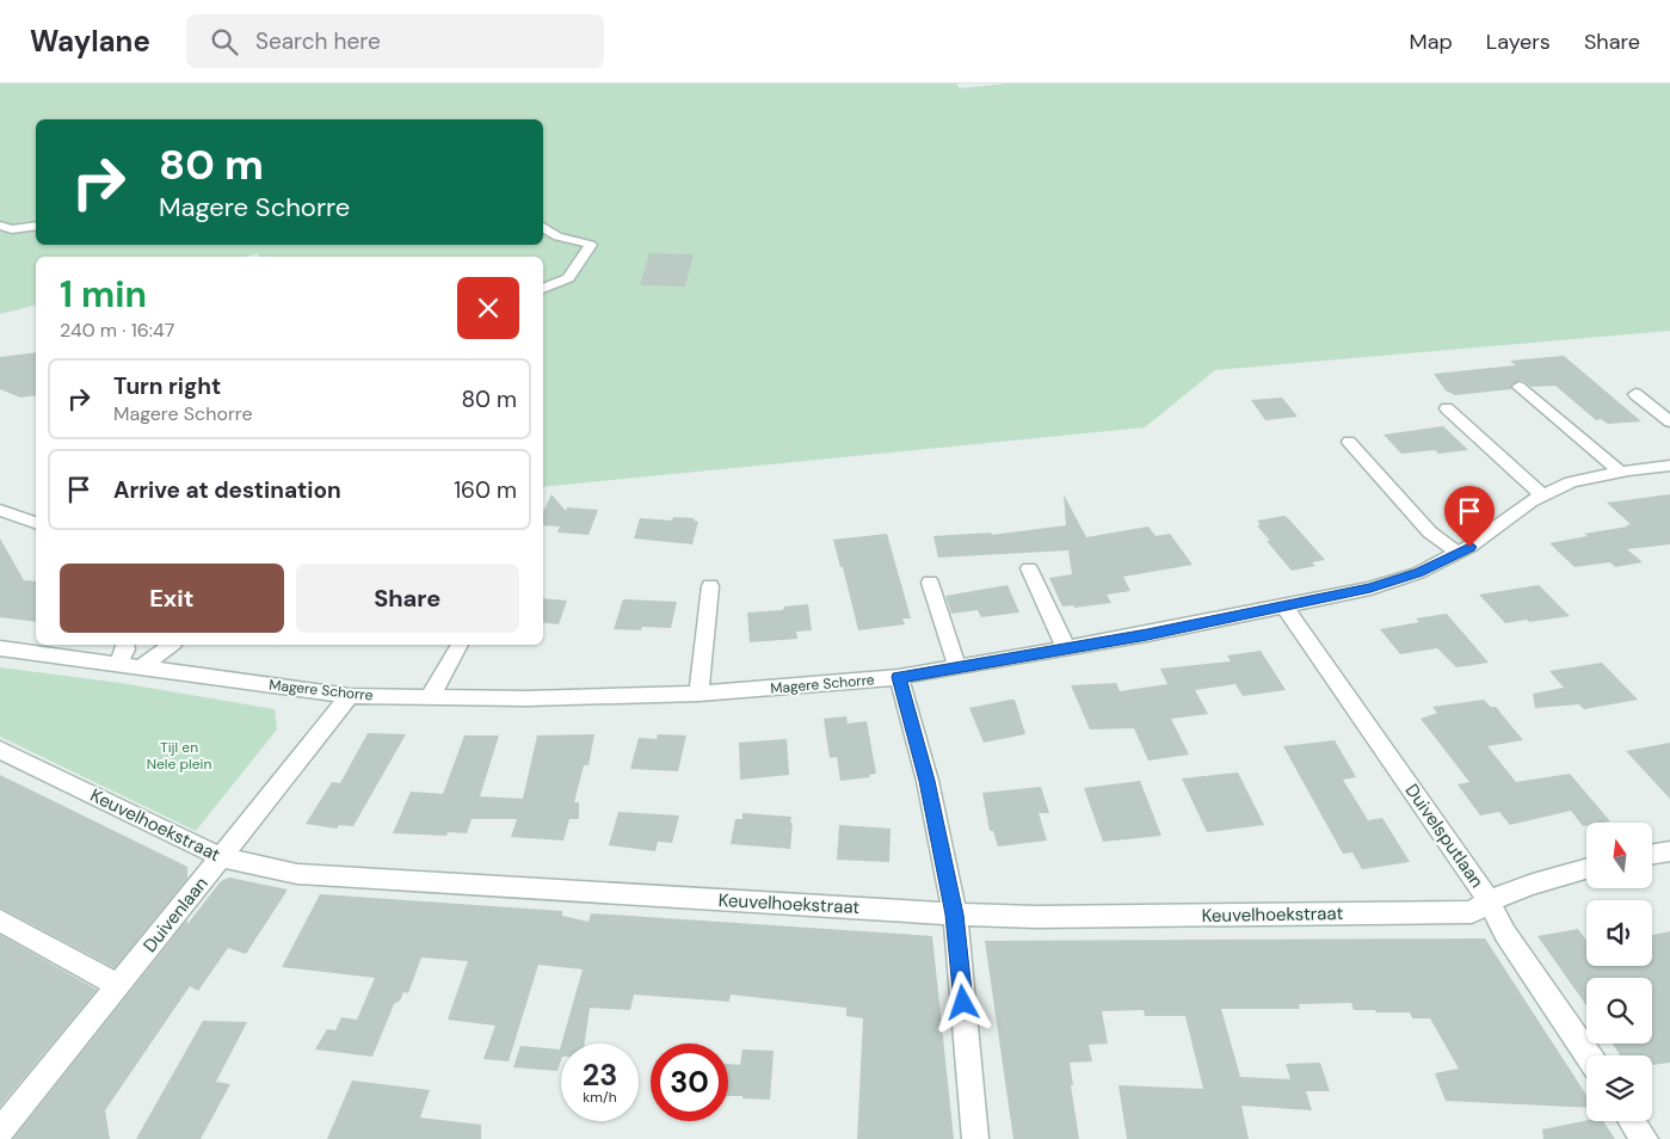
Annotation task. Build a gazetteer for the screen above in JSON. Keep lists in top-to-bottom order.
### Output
{
  "streets": {
    "street": [
      "Magere Schorre",
      "Keuvelhoekstraat",
      "Duivelsputlaan",
      "Duivenlaan"
    ]
  },
  "crossings": [
    ["Magere Schorre", "Duivelsputlaan"],
    ["Magere Schorre", "Duivenlaan"],
    ["Keuvelhoekstraat", "Duivelsputlaan"],
    ["Keuvelhoekstraat", "Duivenlaan"]
  ],
  "parks": ["Tijl en Nele plein"],
  "north": "top",
  "page": {
    "header": "Waylane",
    "search": "Search here",
    "nav": ["Map", "Layers", "Share"],
    "turn": ["80 m", "Magere Schorre"],
    "heading": ["1 min", "240 m · 16:47"],
    "list": [
      {
        "name": "Turn right",
        "note": "Magere Schorre",
        "value": "80 m"
      },
      {
        "name": "Arrive at destination",
        "value": "160 m"
      }
    ],
    "buttons": ["Exit", "Share"],
    "speed": "23 km/h",
    "limit": "30"
  }
}
